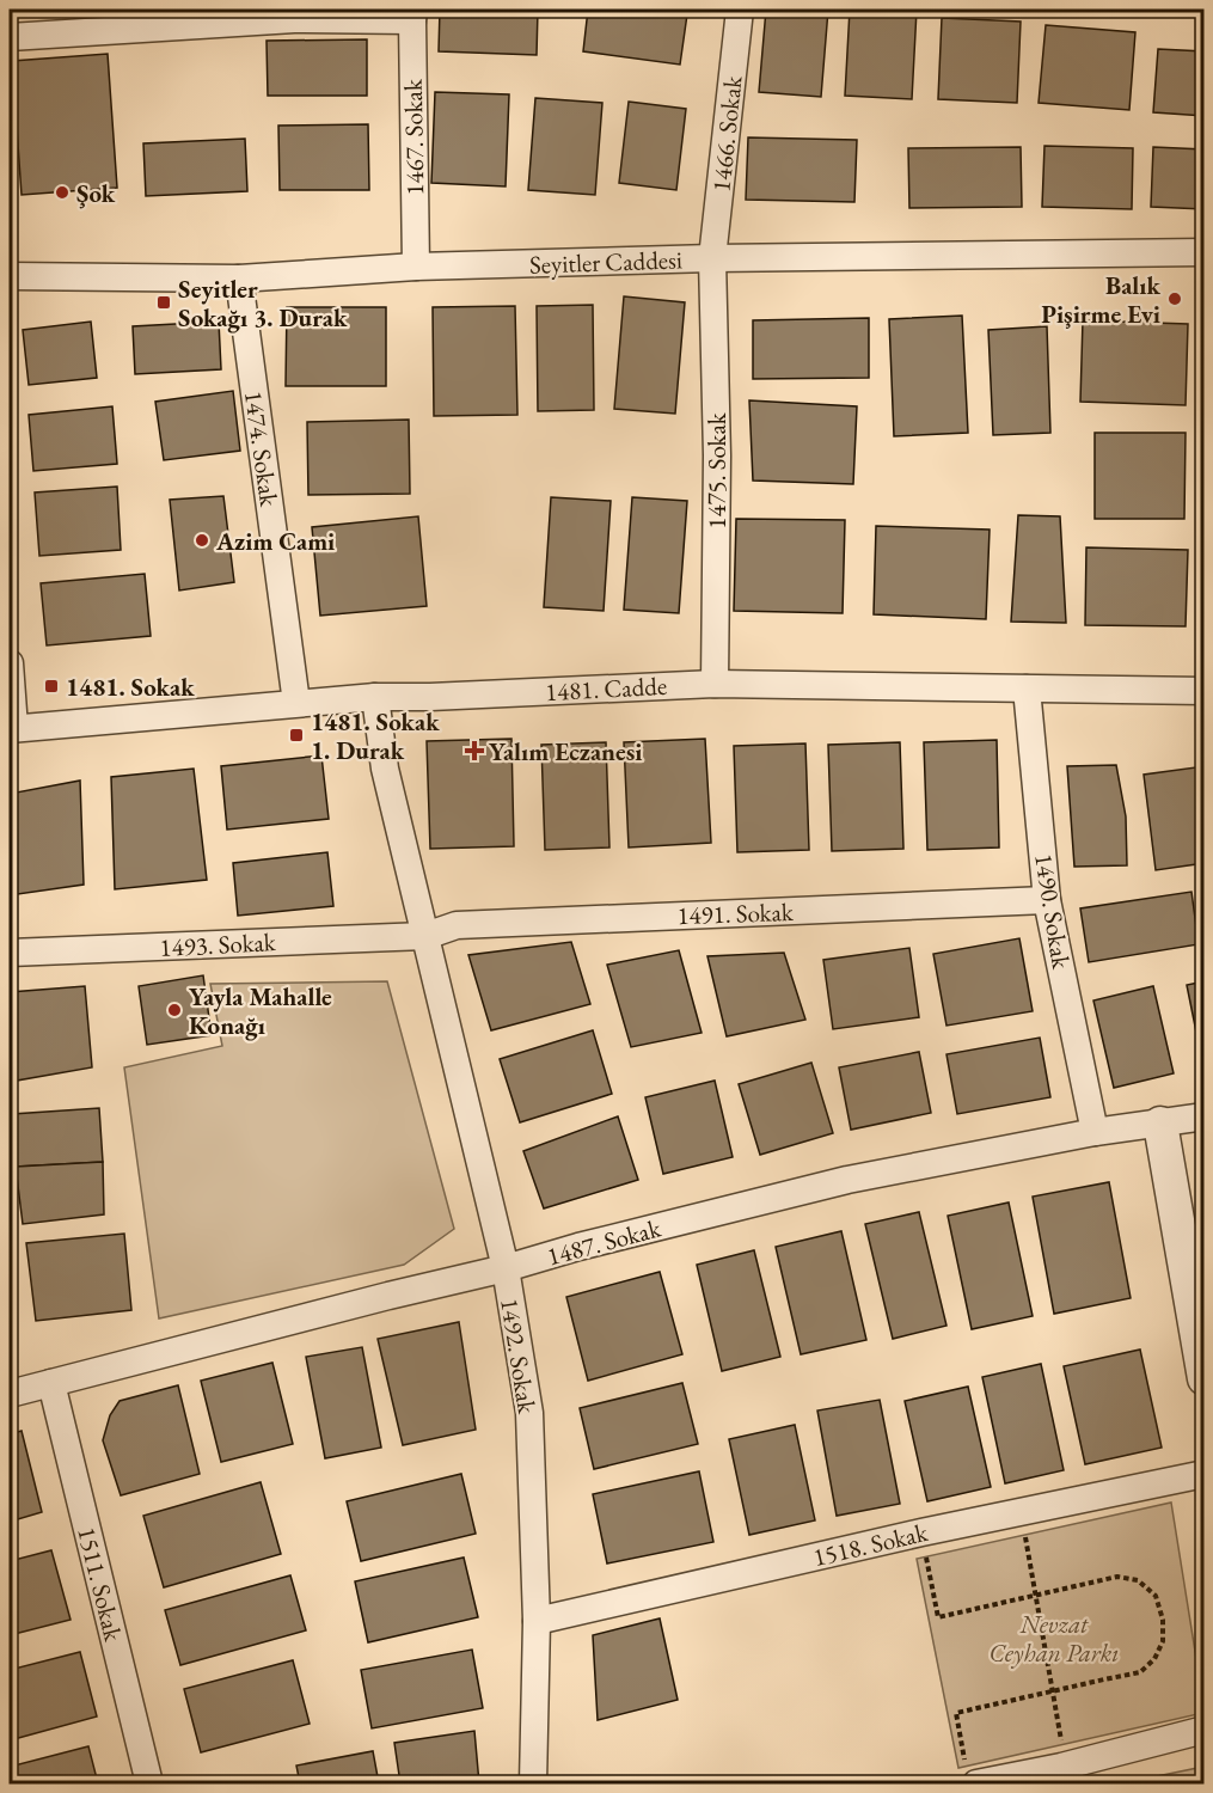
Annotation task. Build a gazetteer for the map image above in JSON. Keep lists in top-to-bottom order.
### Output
{
  "streets": {
    "street": [
      "1466. Sokak",
      "1467. Sokak",
      "Seyitler Caddesi",
      "1474. Sokak",
      "1475. Sokak",
      "1481. Cadde",
      "1490. Sokak",
      "1491. Sokak",
      "1493. Sokak",
      "1487. Sokak",
      "1492. Sokak",
      "1518. Sokak",
      "1511. Sokak"
    ]
  },
  "crossings": [
    ["1466. Sokak", "Seyitler Caddesi"],
    ["1466. Sokak", "1475. Sokak"],
    ["1467. Sokak", "Seyitler Caddesi"],
    ["Seyitler Caddesi", "1474. Sokak"],
    ["Seyitler Caddesi", "1475. Sokak"],
    ["1474. Sokak", "1481. Cadde"],
    ["1475. Sokak", "1481. Cadde"],
    ["1481. Cadde", "1490. Sokak"],
    ["1490. Sokak", "1491. Sokak"],
    ["1490. Sokak", "1487. Sokak"],
    ["1491. Sokak", "1493. Sokak"],
    ["1491. Sokak", "1492. Sokak"],
    ["1493. Sokak", "1492. Sokak"],
    ["1487. Sokak", "1492. Sokak"],
    ["1487. Sokak", "1511. Sokak"],
    ["1492. Sokak", "1518. Sokak"]
  ],
  "parks": ["Nevzat Ceyhan Parkı"],
  "places": {
    "other": [
      "Şok",
      "Balık Pişirme Evi",
      "Azim Cami",
      "Yayla Mahalle Konağı"
    ],
    "transit": ["Seyitler Sokağı 3. Durak", "1481. Sokak", "1481. Sokak 1. Durak"],
    "health": ["Yalım Eczanesi"]
  }
}
